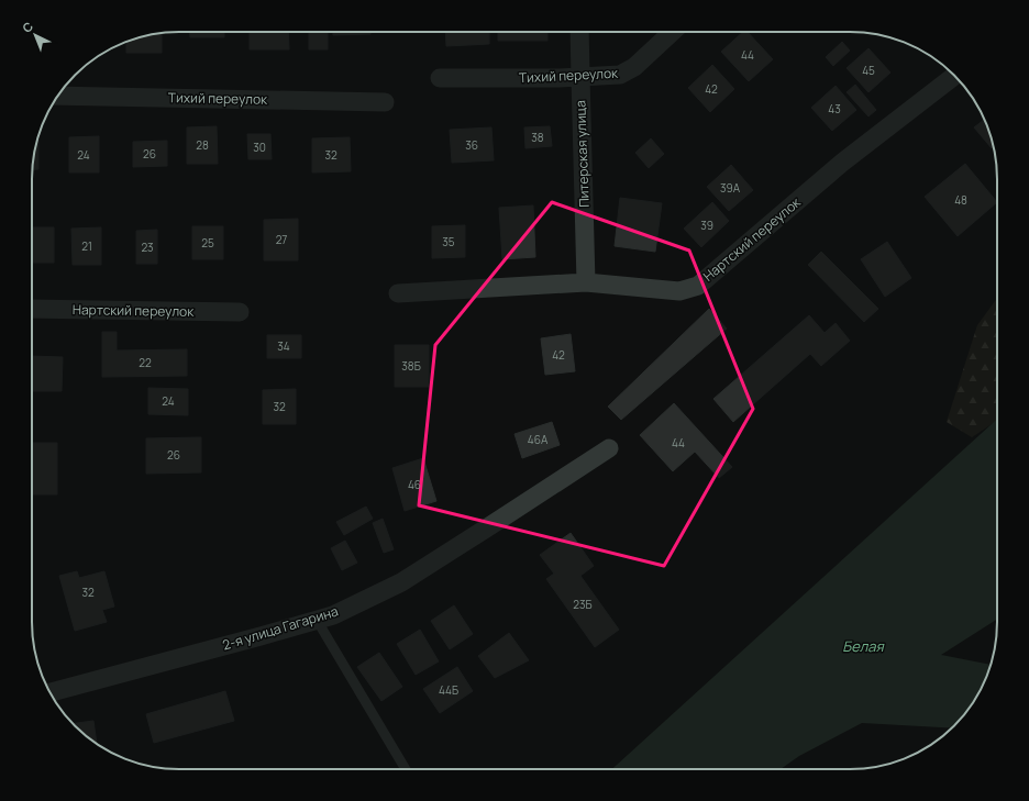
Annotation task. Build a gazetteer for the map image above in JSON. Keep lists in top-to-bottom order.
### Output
{
  "streets": {
    "street": [
      "Тихий переулок",
      "Питерская улица",
      "Нартский переулок",
      "2-я улица Гагарина"
    ]
  },
  "crossings": [
    ["Тихий переулок", "Питерская улица"],
    ["Питерская улица", "Нартский переулок"]
  ],
  "water": ["Белая"],
  "house_numbers": [
    "44",
    "45",
    "42",
    "43",
    "38",
    "28",
    "36",
    "30",
    "26",
    "24",
    "32",
    "39А",
    "48",
    "39",
    "27",
    "35",
    "25",
    "21",
    "23",
    "34",
    "42",
    "22",
    "38Б",
    "24",
    "32",
    "46А",
    "44",
    "26",
    "46",
    "32",
    "23Б",
    "44Б"
  ],
  "north": "top left"
}
